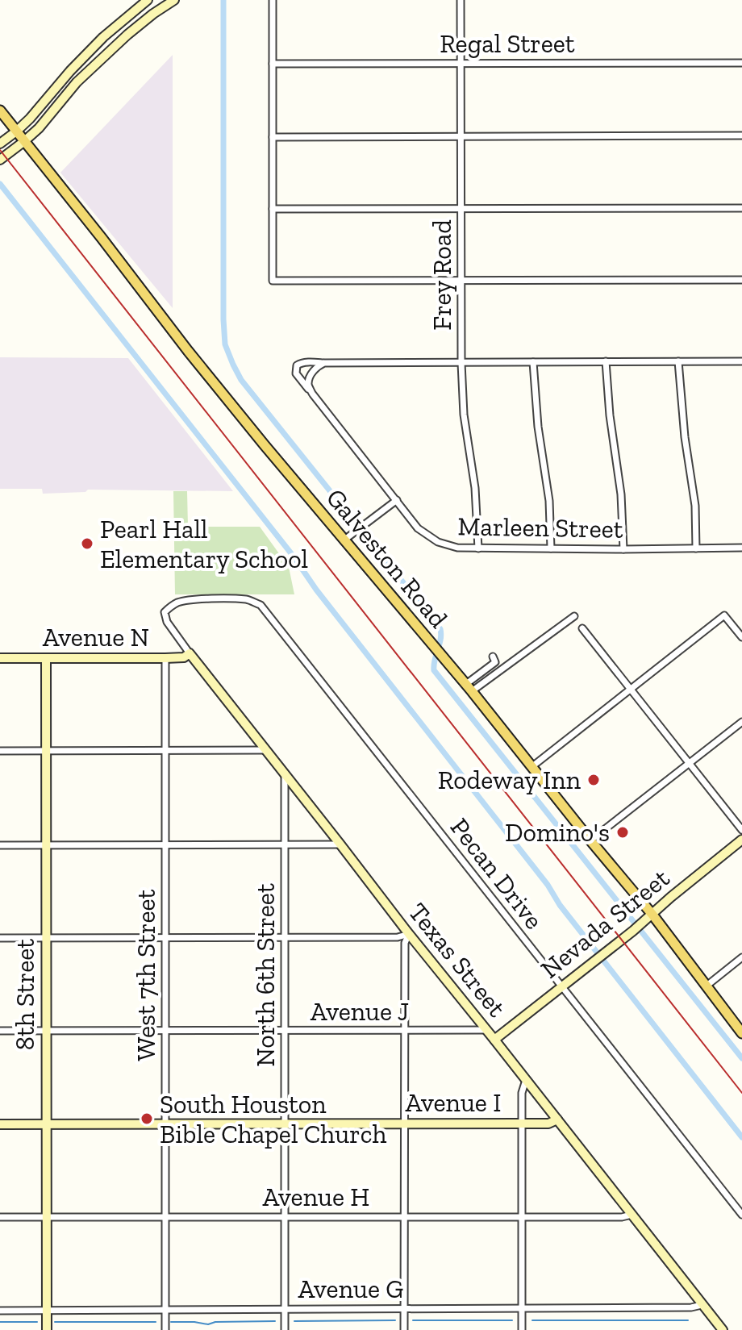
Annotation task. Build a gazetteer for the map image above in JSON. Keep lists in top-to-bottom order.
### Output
{
  "streets": {
    "main road": ["Galveston Road"],
    "street": [
      "Regal Street",
      "Frey Road",
      "Marleen Street",
      "Avenue N",
      "Pecan Drive",
      "Nevada Street",
      "Texas Street",
      "West 7th Street",
      "North 6th Street",
      "8th Street",
      "Avenue J",
      "Avenue I",
      "Avenue H",
      "Avenue G"
    ]
  },
  "crossings": [
    ["Regal Street", "Frey Road"],
    ["Frey Road", "Marleen Street"],
    ["Galveston Road", "Nevada Street"],
    ["Avenue N", "Texas Street"],
    ["Avenue N", "West 7th Street"],
    ["Avenue N", "8th Street"],
    ["Pecan Drive", "Nevada Street"],
    ["Pecan Drive", "Texas Street"],
    ["Nevada Street", "Texas Street"],
    ["Texas Street", "North 6th Street"],
    ["Texas Street", "Avenue J"],
    ["Texas Street", "Avenue I"],
    ["Texas Street", "Avenue H"],
    ["Texas Street", "Avenue G"],
    ["West 7th Street", "Avenue J"],
    ["West 7th Street", "Avenue I"],
    ["West 7th Street", "Avenue H"],
    ["West 7th Street", "Avenue G"],
    ["North 6th Street", "Avenue J"],
    ["North 6th Street", "Avenue I"],
    ["North 6th Street", "Avenue H"],
    ["North 6th Street", "Avenue G"],
    ["8th Street", "Avenue J"],
    ["8th Street", "Avenue I"],
    ["8th Street", "Avenue H"],
    ["8th Street", "Avenue G"]
  ],
  "places": [
    "Pearl Hall Elementary School",
    "Rodeway Inn",
    "Domino's",
    "South Houston Bible Chapel Church"
  ]
}
